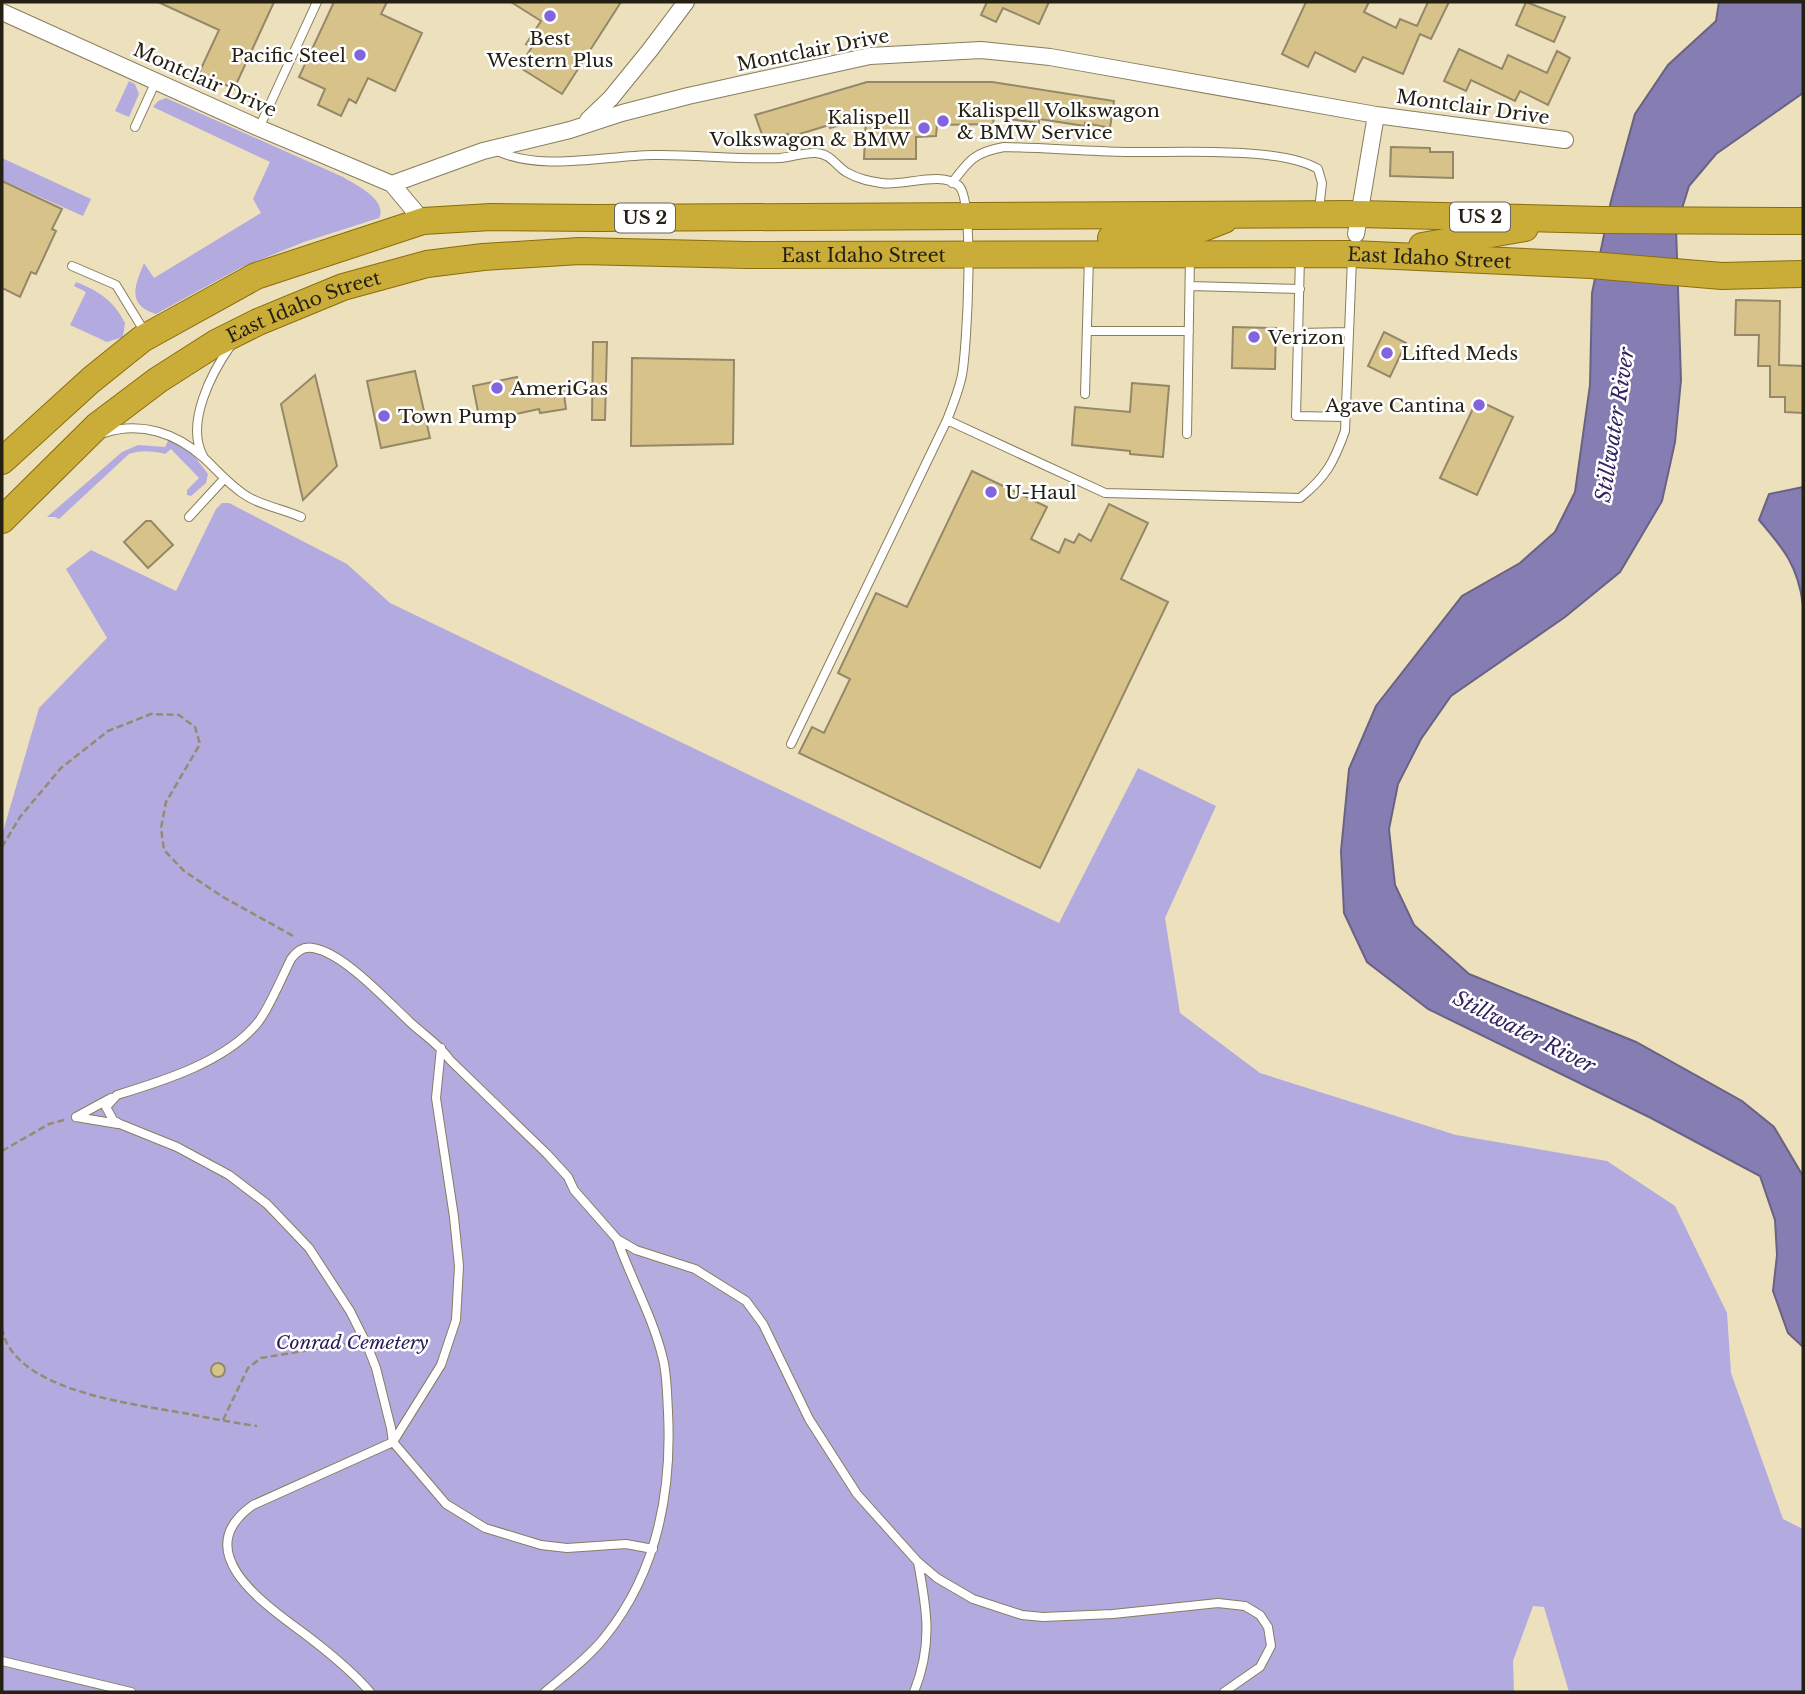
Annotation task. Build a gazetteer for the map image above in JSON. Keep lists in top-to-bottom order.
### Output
{
  "streets": {
    "highway": ["US 2", "East Idaho Street"],
    "street": ["Montclair Drive"]
  },
  "crossings": [
    ["Montclair Drive", "East Idaho Street"]
  ],
  "water": ["Stillwater River"],
  "parks": ["Conrad Cemetery"],
  "places": [
    "Best Western Plus",
    "Pacific Steel",
    "Kalispell Volkswagon & BMW Service",
    "Kalispell Volkswagon & BMW",
    "Verizon",
    "Lifted Meds",
    "AmeriGas",
    "Agave Cantina",
    "Town Pump",
    "U-Haul"
  ]
}
